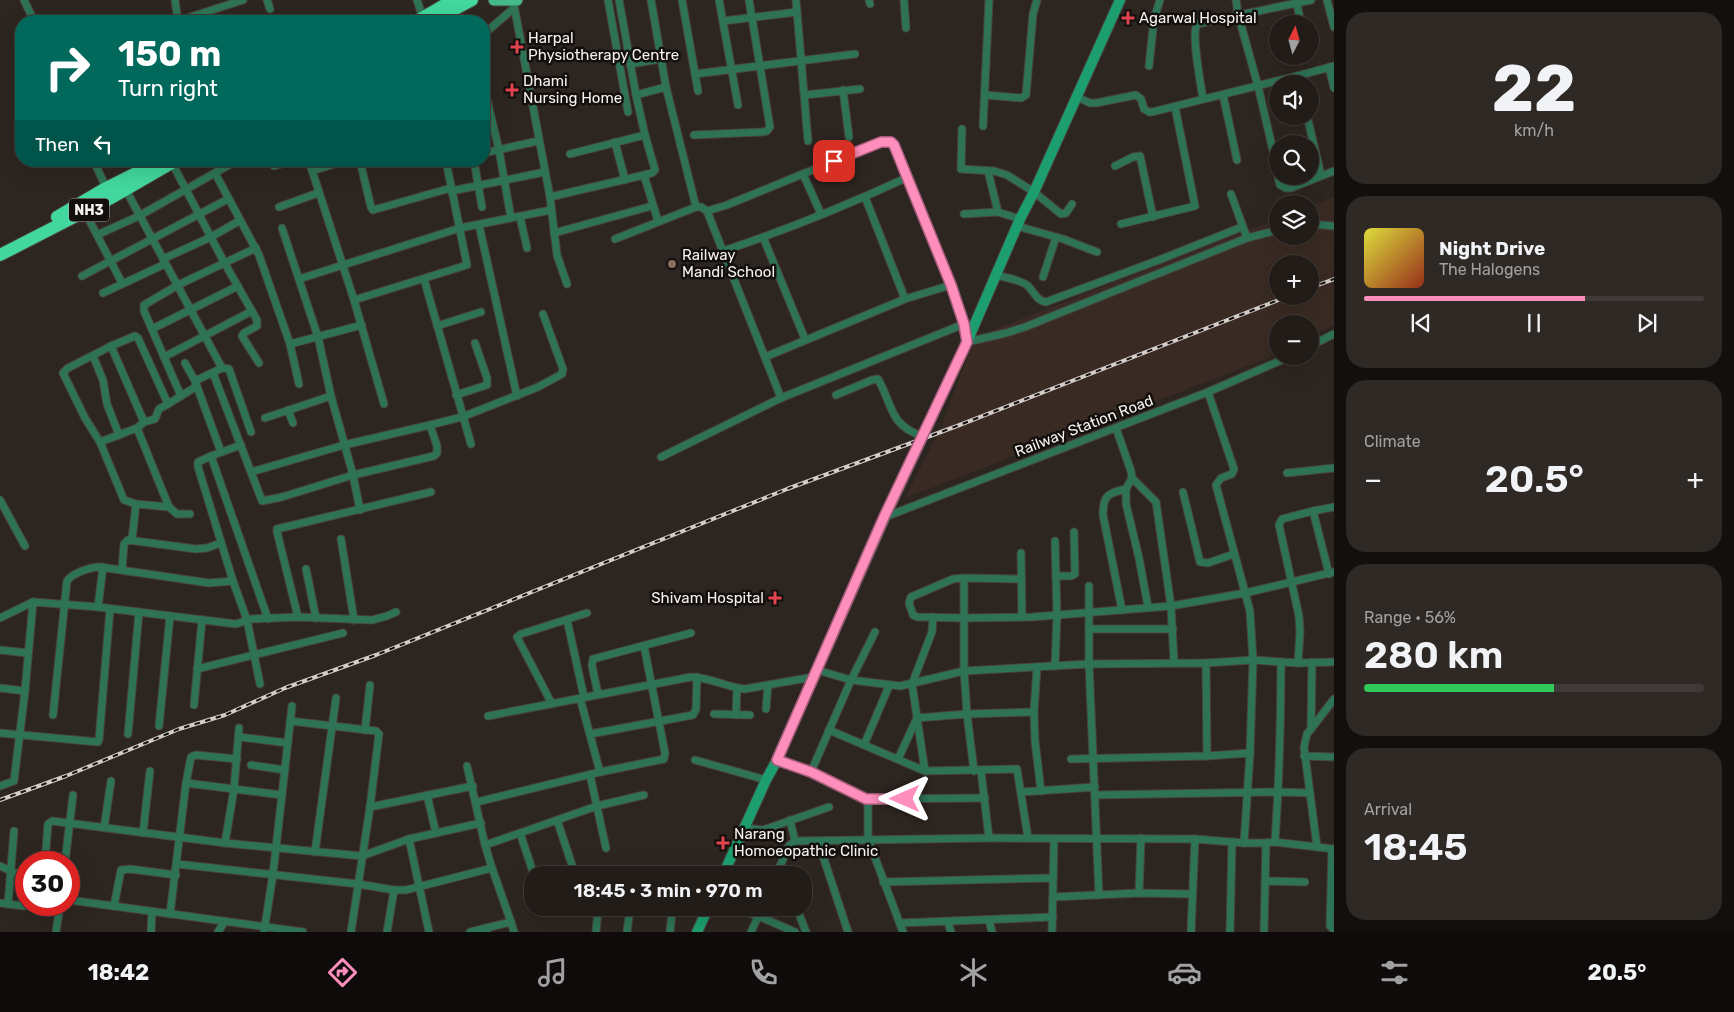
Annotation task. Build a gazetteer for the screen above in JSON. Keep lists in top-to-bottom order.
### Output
{
  "streets": {
    "highway": ["NH3"],
    "street": ["Railway Station Road"]
  },
  "places": {
    "health": [
      "Agarwal Hospital",
      "Harpal Physiotherapy Centre",
      "Dhami Nursing Home",
      "Shivam Hospital",
      "Narang Homoeopathic Clinic"
    ],
    "other": ["Railway Mandi School"]
  },
  "north": "top",
  "page": {
    "tile": [
      ["22", "km/h"],
      "Climate",
      ["Range · 56%", "280 km"],
      ["Arrival", "18:45"]
    ],
    "map_buttons": ["+", "−"],
    "turn": ["150 m", "Turn right"],
    "then": "Then",
    "song": ["Night Drive", "The Halogens"],
    "heat": ["−", "20.5°", "+"],
    "limit": "30",
    "trip": "18:45 · 3 min · 970 m",
    "tabs": ["18:42", "20.5°"]
  }
}
